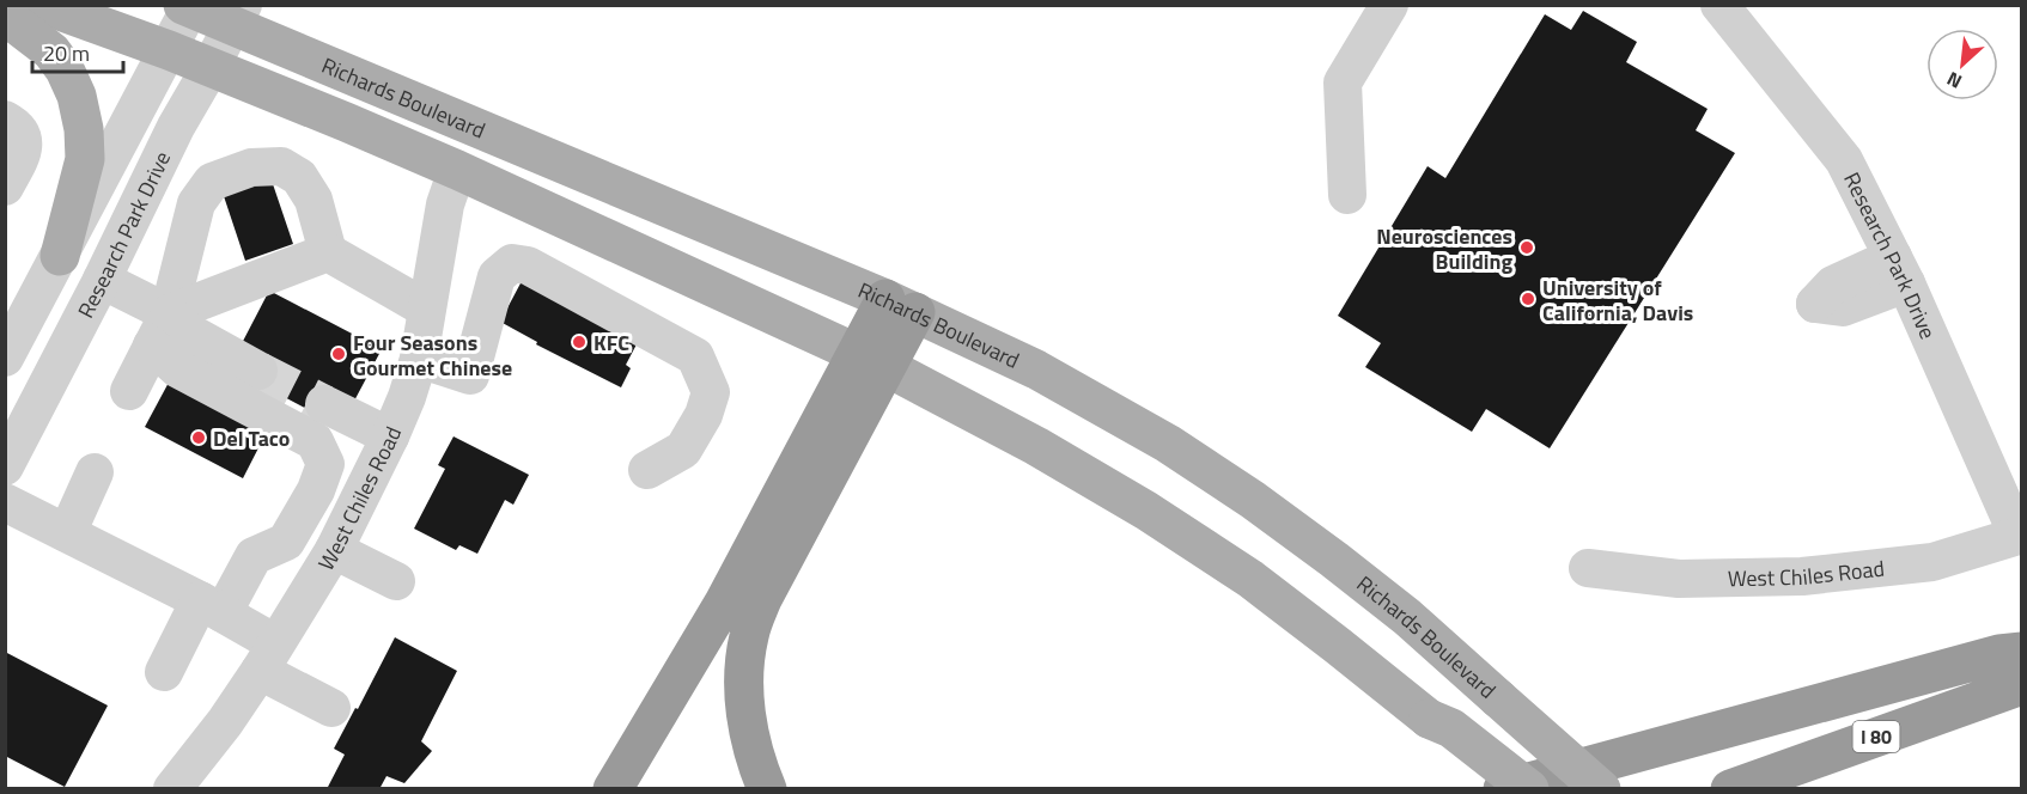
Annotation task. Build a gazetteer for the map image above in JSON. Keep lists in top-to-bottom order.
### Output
{
  "streets": {
    "highway": ["I 80"],
    "main road": ["Richards Boulevard"],
    "street": ["Research Park Drive", "West Chiles Road"]
  },
  "crossings": [
    ["Richards Boulevard", "Research Park Drive"],
    ["Research Park Drive", "West Chiles Road"]
  ],
  "places": [
    "Neurosciences Building",
    "University of California, Davis",
    "KFC",
    "Four Seasons Gourmet Chinese",
    "Del Taco"
  ],
  "scale_bar": "20 m",
  "north": "bottom left"
}
